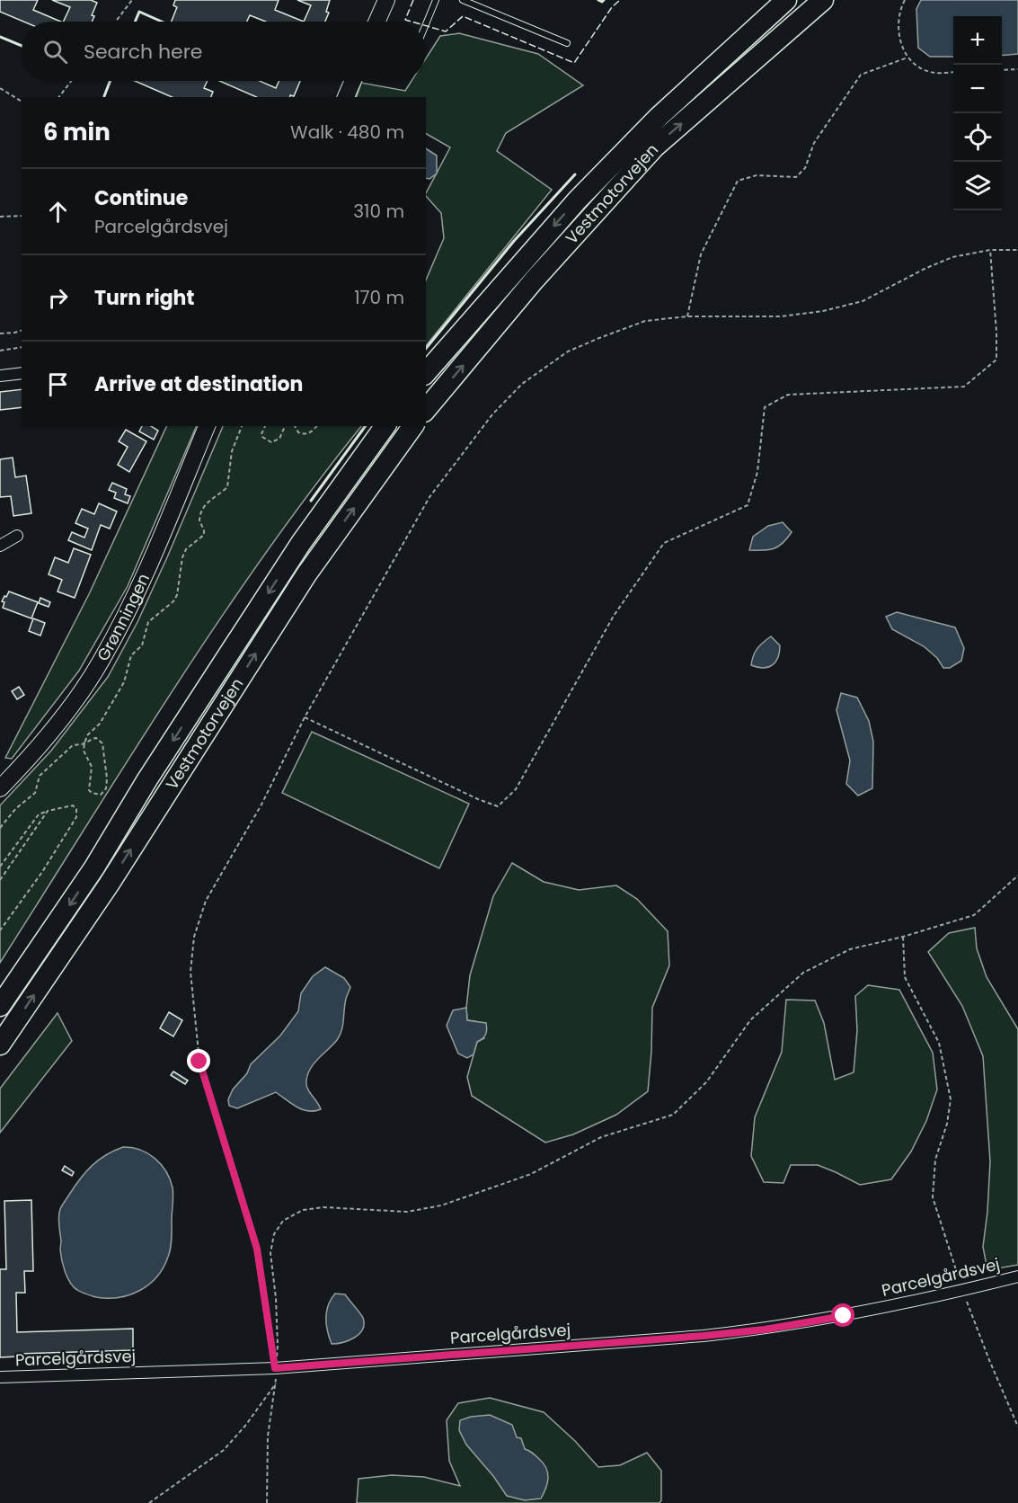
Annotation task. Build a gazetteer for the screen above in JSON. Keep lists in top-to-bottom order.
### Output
{
  "streets": {
    "highway": ["Vestmotorvejen"],
    "main road": ["Grønningen"],
    "street": ["Parcelgårdsvej"]
  },
  "page": {
    "map_buttons": ["+", "−"],
    "search": "Search here",
    "heading": ["6 min", "Walk · 480 m"],
    "list": [
      ["Continue", "Parcelgårdsvej", "310 m"],
      ["Turn right", "170 m"],
      "Arrive at destination"
    ]
  }
}
